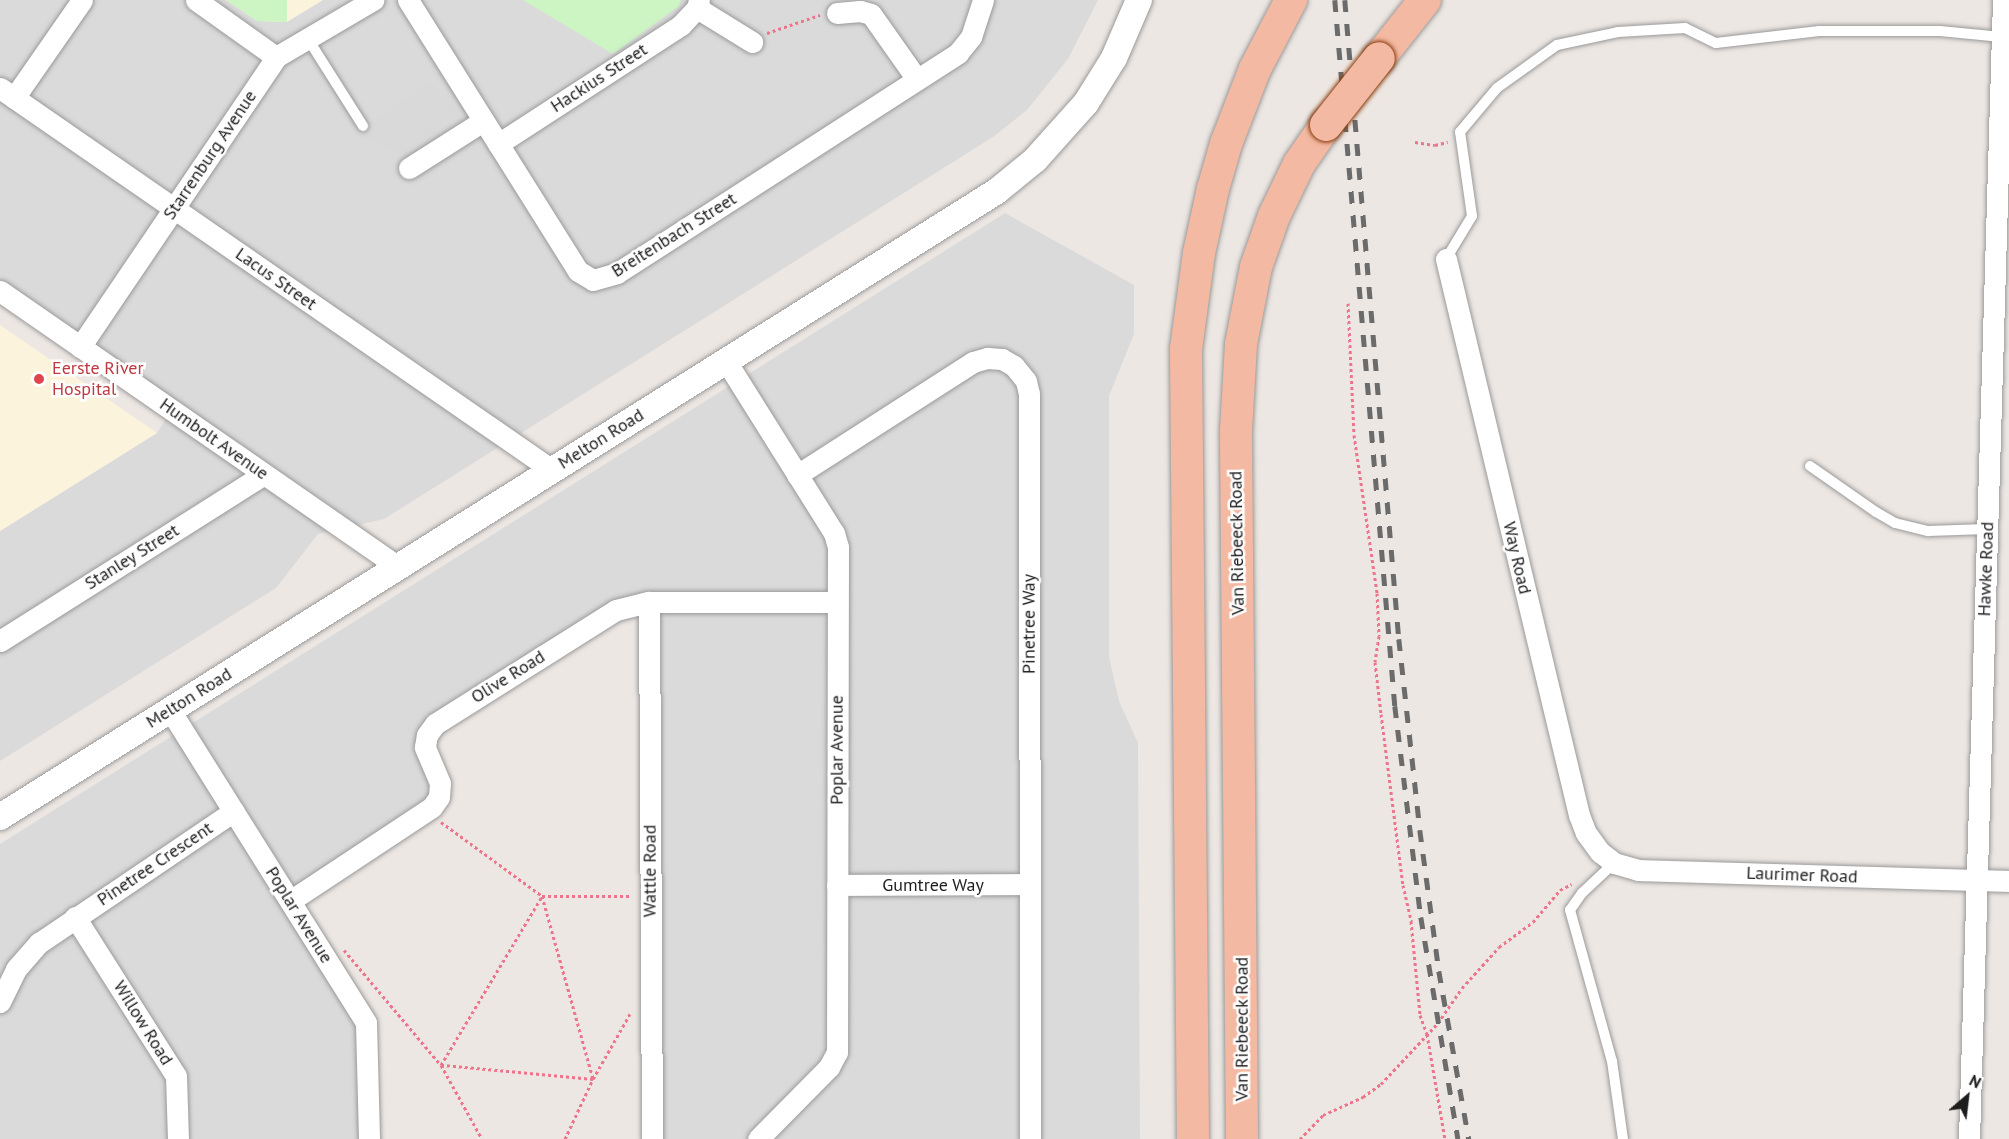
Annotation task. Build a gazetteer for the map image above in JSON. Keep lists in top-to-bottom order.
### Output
{
  "streets": {
    "main road": ["Van Riebeeck Road"],
    "street": [
      "Hackius Street",
      "Starrenburg Avenue",
      "Breitenbach Street",
      "Lacus Street",
      "Humbolt Avenue",
      "Melton Road",
      "Stanley Street",
      "Way Road",
      "Hawke Road",
      "Pinetree Way",
      "Olive Road",
      "Poplar Avenue",
      "Pinetree Crescent",
      "Wattle Road",
      "Laurimer Road",
      "Gumtree Way",
      "Willow Road"
    ]
  },
  "crossings": [
    ["Hackius Street", "Breitenbach Street"],
    ["Starrenburg Avenue", "Lacus Street"],
    ["Starrenburg Avenue", "Humbolt Avenue"],
    ["Lacus Street", "Melton Road"],
    ["Humbolt Avenue", "Melton Road"],
    ["Humbolt Avenue", "Stanley Street"],
    ["Melton Road", "Poplar Avenue"],
    ["Way Road", "Laurimer Road"],
    ["Hawke Road", "Laurimer Road"],
    ["Pinetree Way", "Poplar Avenue"],
    ["Pinetree Way", "Gumtree Way"],
    ["Olive Road", "Poplar Avenue"],
    ["Olive Road", "Wattle Road"],
    ["Poplar Avenue", "Pinetree Crescent"],
    ["Poplar Avenue", "Gumtree Way"],
    ["Pinetree Crescent", "Willow Road"]
  ],
  "places": ["Eerste River Hospital"],
  "north": "top right"
}
